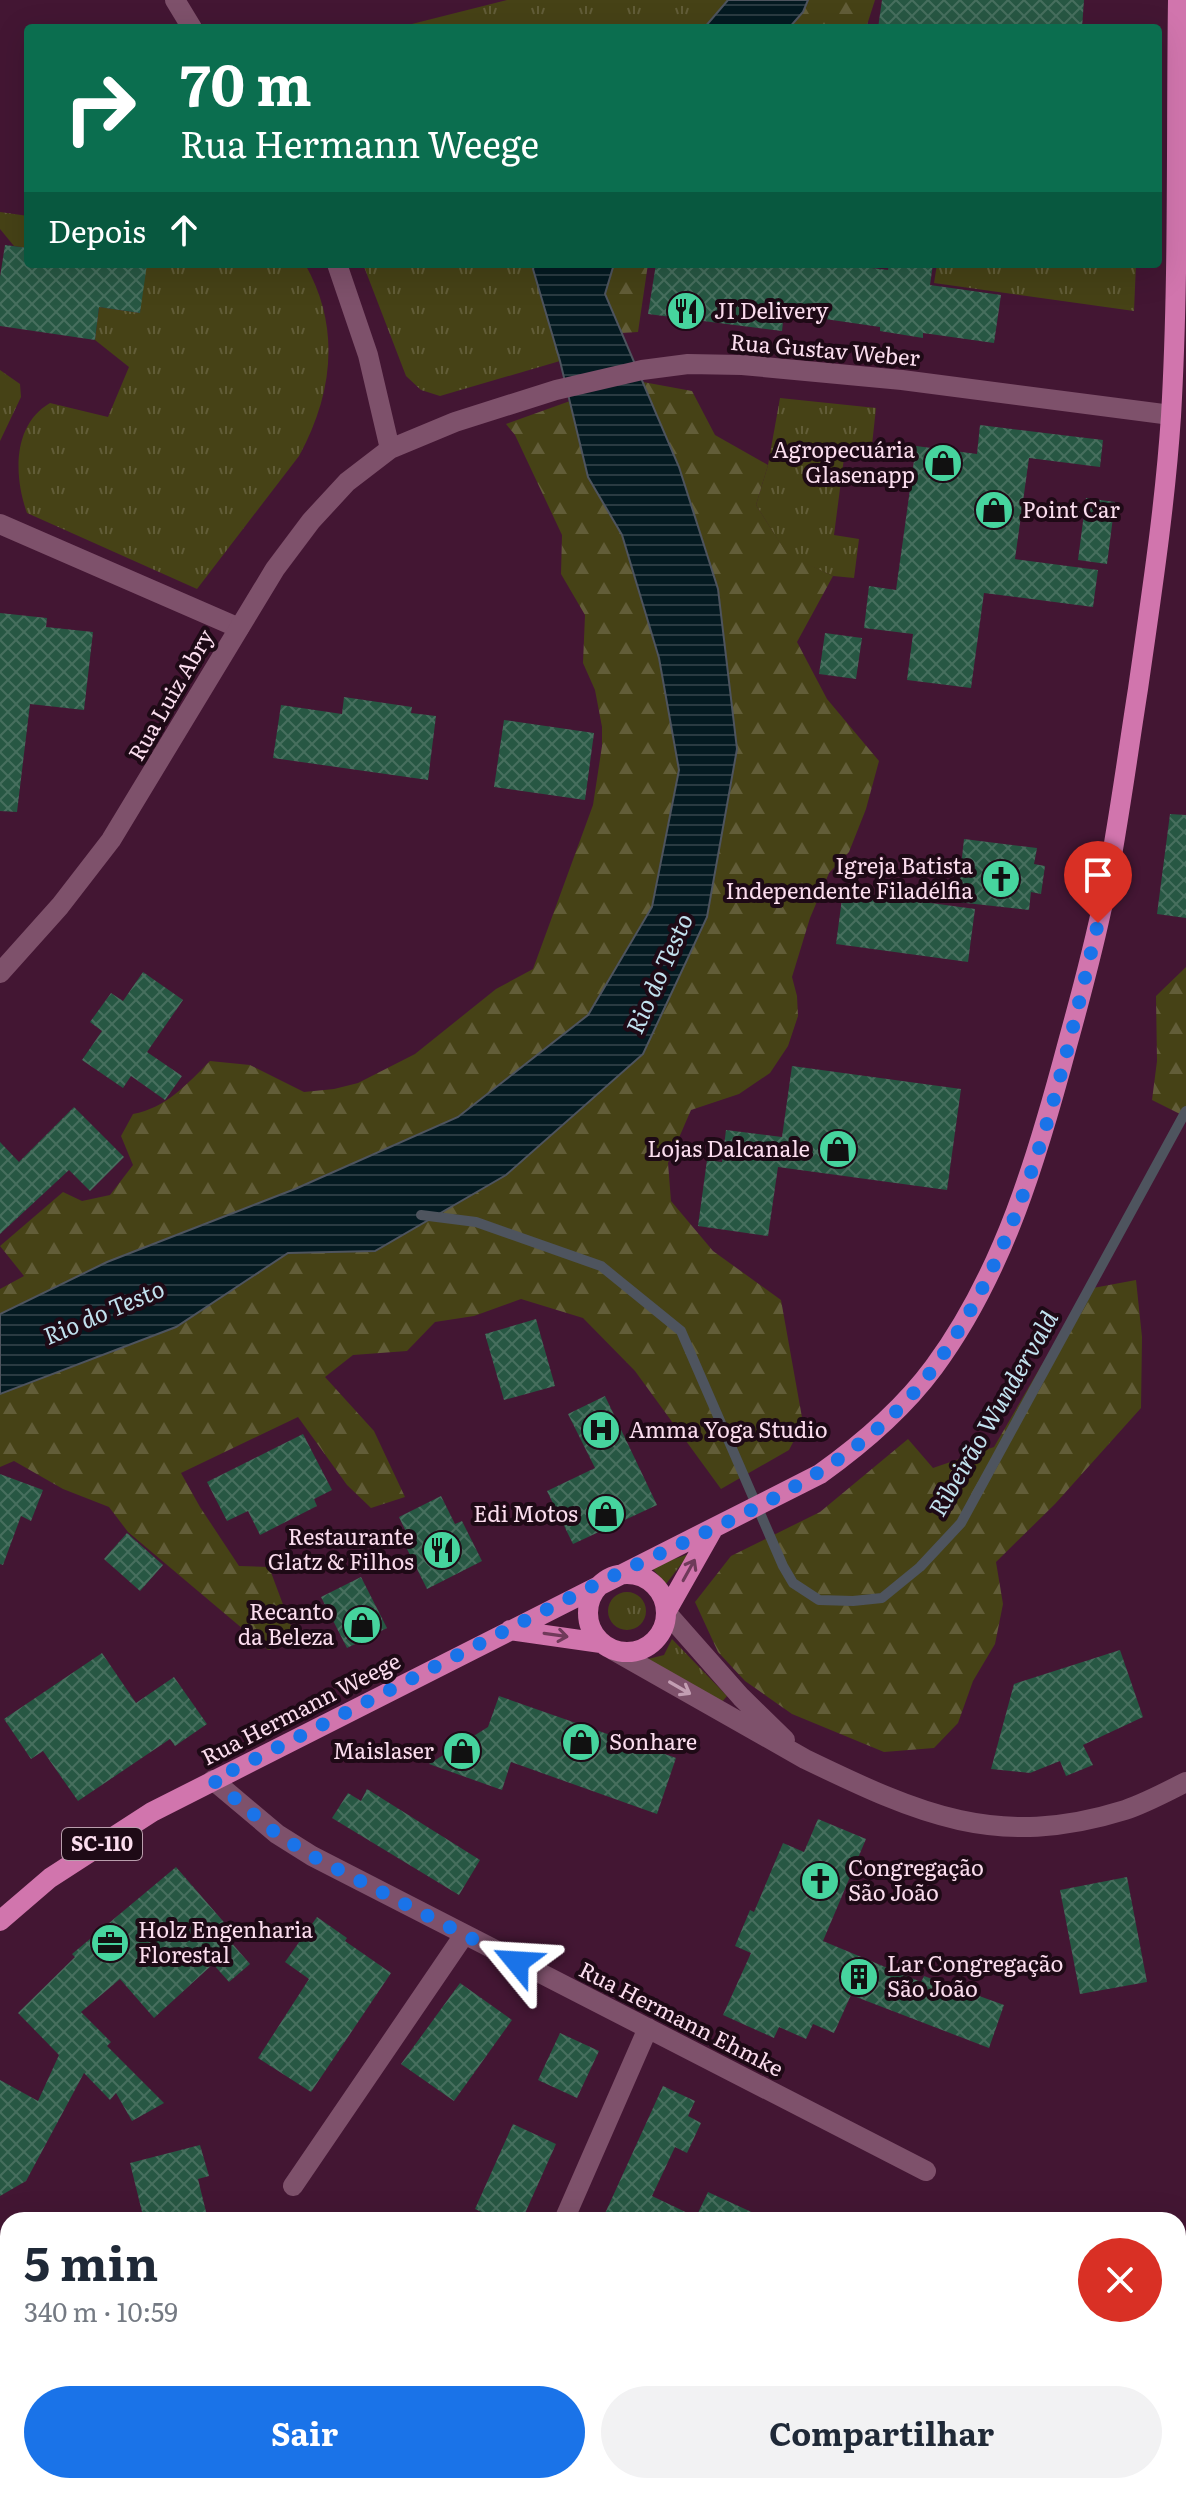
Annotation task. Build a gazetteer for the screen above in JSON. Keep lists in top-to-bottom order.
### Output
{
  "streets": {
    "main road": ["Rua Hermann Weege", "SC-110"],
    "street": ["Rua Gustav Weber", "Rua Luiz Abry", "Rua Hermann Ehmke"]
  },
  "crossings": [
    ["Rua Gustav Weber", "Rua Luiz Abry"],
    ["Rua Gustav Weber", "Rua Hermann Weege"],
    ["Rua Gustav Weber", "SC-110"],
    ["Rua Hermann Weege", "SC-110"],
    ["Rua Hermann Weege", "Rua Hermann Ehmke"]
  ],
  "water": ["Rio do Testo", "Ribeirão Wundervald"],
  "places": {
    "restaurant": ["JI Delivery", "Restaurante Glatz & Filhos"],
    "shop": [
      "Agropecuária Glasenapp",
      "Point Car",
      "Lojas Dalcanale",
      "Edi Motos",
      "Recanto da Beleza",
      "Sonhare",
      "Maislaser"
    ],
    "church": ["Igreja Batista Independente Filadélfia", "Congregação São João"],
    "hospital": ["Amma Yoga Studio"],
    "office": ["Holz Engenharia Florestal"],
    "building": ["Lar Congregação São João"]
  },
  "page": {
    "turn": ["70 m", "Rua Hermann Weege"],
    "then": "Depois",
    "heading": ["5 min", "340 m · 10:59"],
    "buttons": ["Sair", "Compartilhar"]
  }
}
